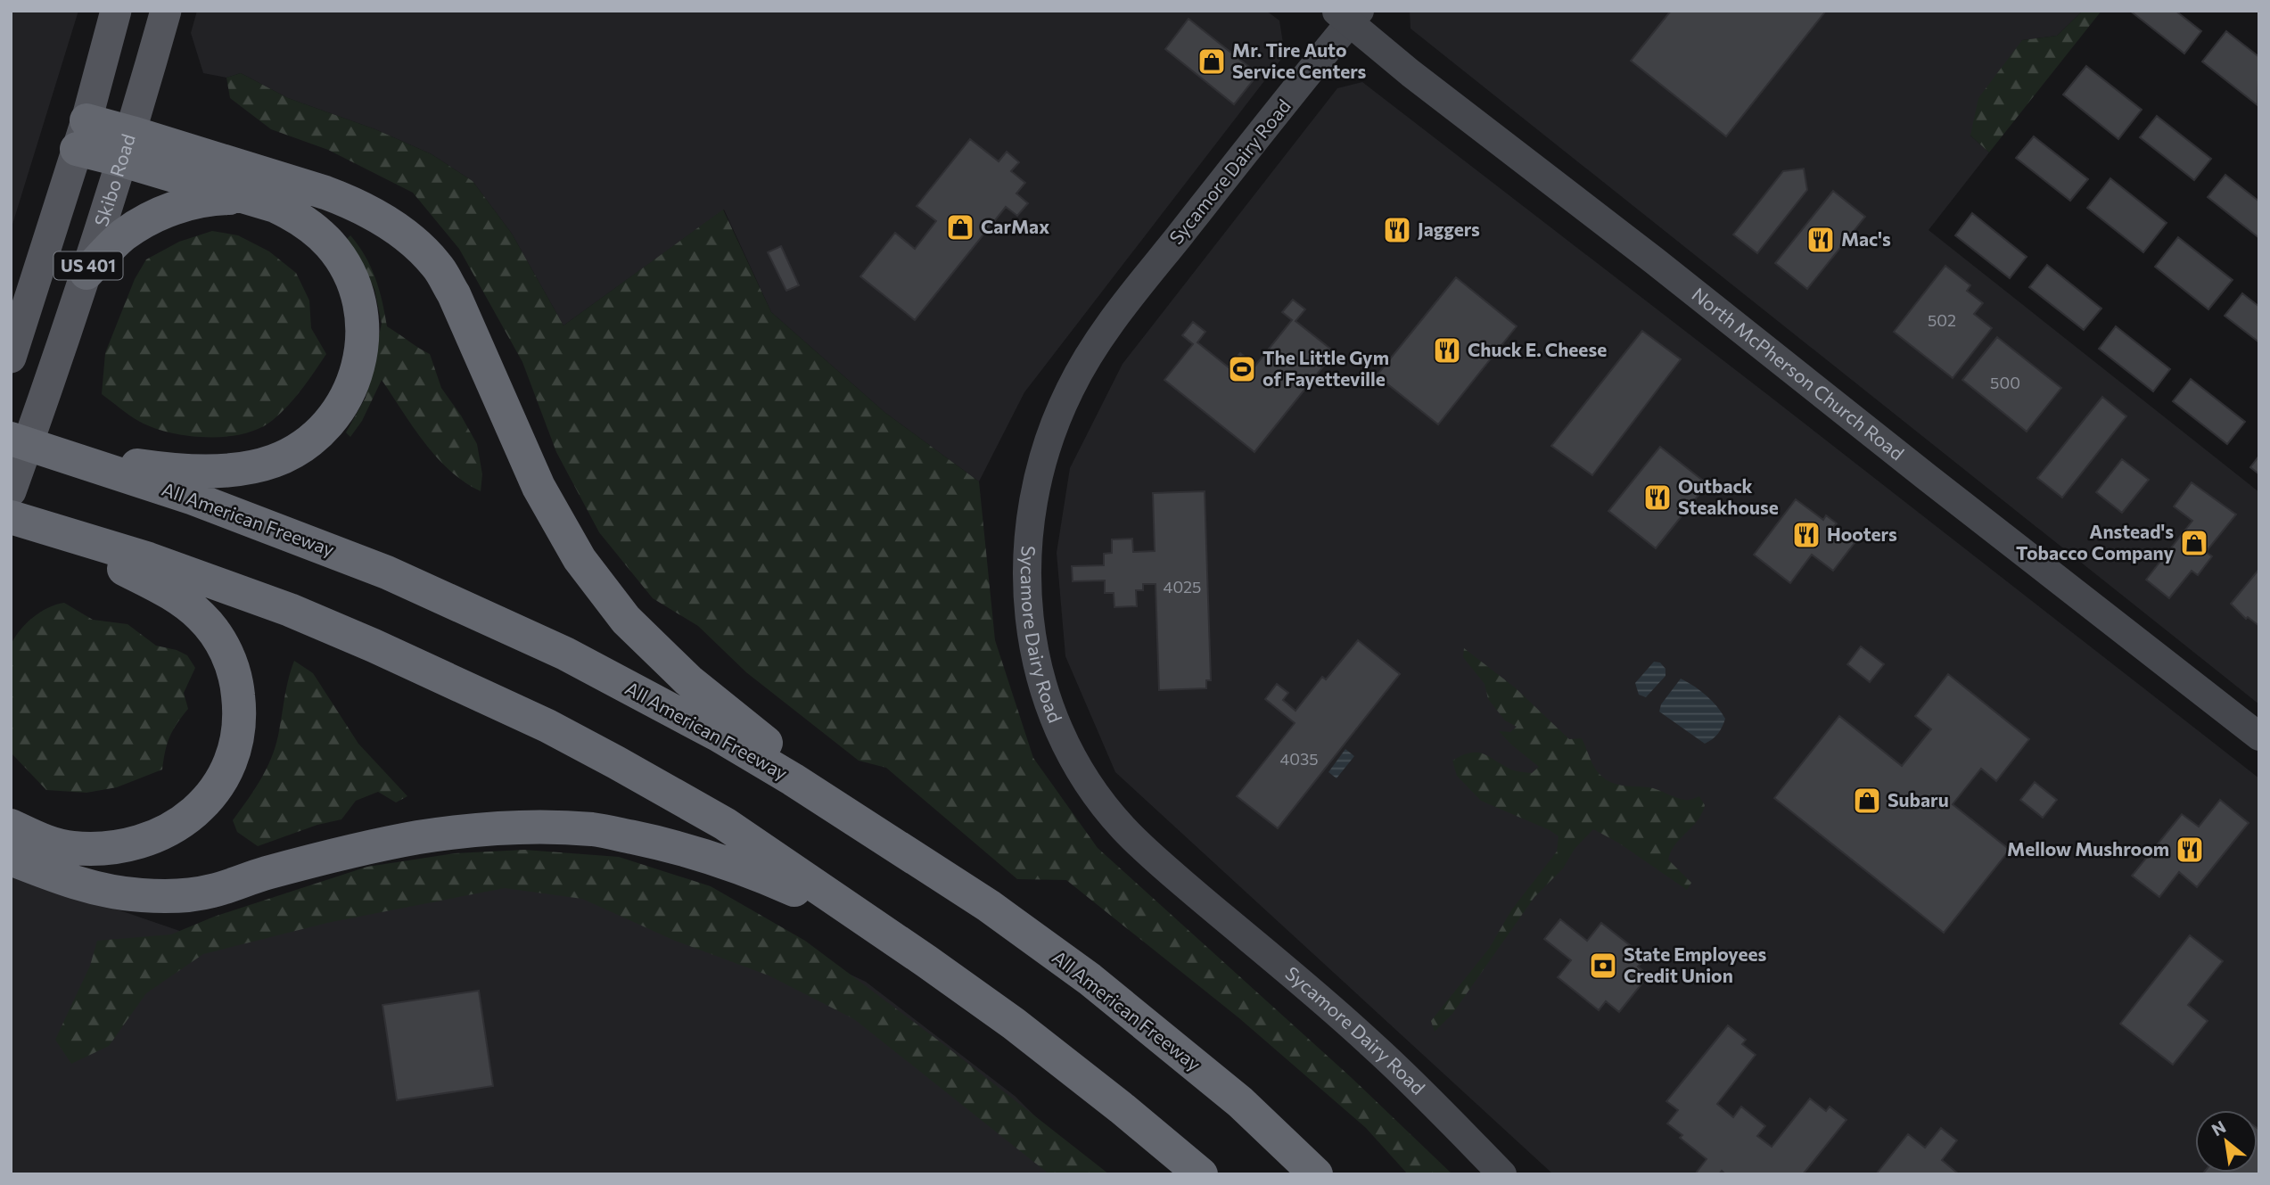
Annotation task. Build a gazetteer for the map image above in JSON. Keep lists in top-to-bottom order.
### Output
{
  "streets": {
    "highway": ["All American Freeway"],
    "main road": ["Skibo Road", "US 401"],
    "street": ["Sycamore Dairy Road", "North McPherson Church Road"]
  },
  "crossings": [
    ["Sycamore Dairy Road", "North McPherson Church Road"]
  ],
  "places": {
    "shop": [
      "Mr. Tire Auto Service Centers",
      "CarMax",
      "Anstead's Tobacco Company",
      "Subaru"
    ],
    "restaurant": [
      "Jaggers",
      "Mac's",
      "Chuck E. Cheese",
      "Outback Steakhouse",
      "Hooters",
      "Mellow Mushroom"
    ],
    "sports": ["The Little Gym of Fayetteville"],
    "bank": ["State Employees Credit Union"]
  },
  "house_numbers": [
    "502",
    "500",
    "4025",
    "4035"
  ],
  "north": "top left"
}
